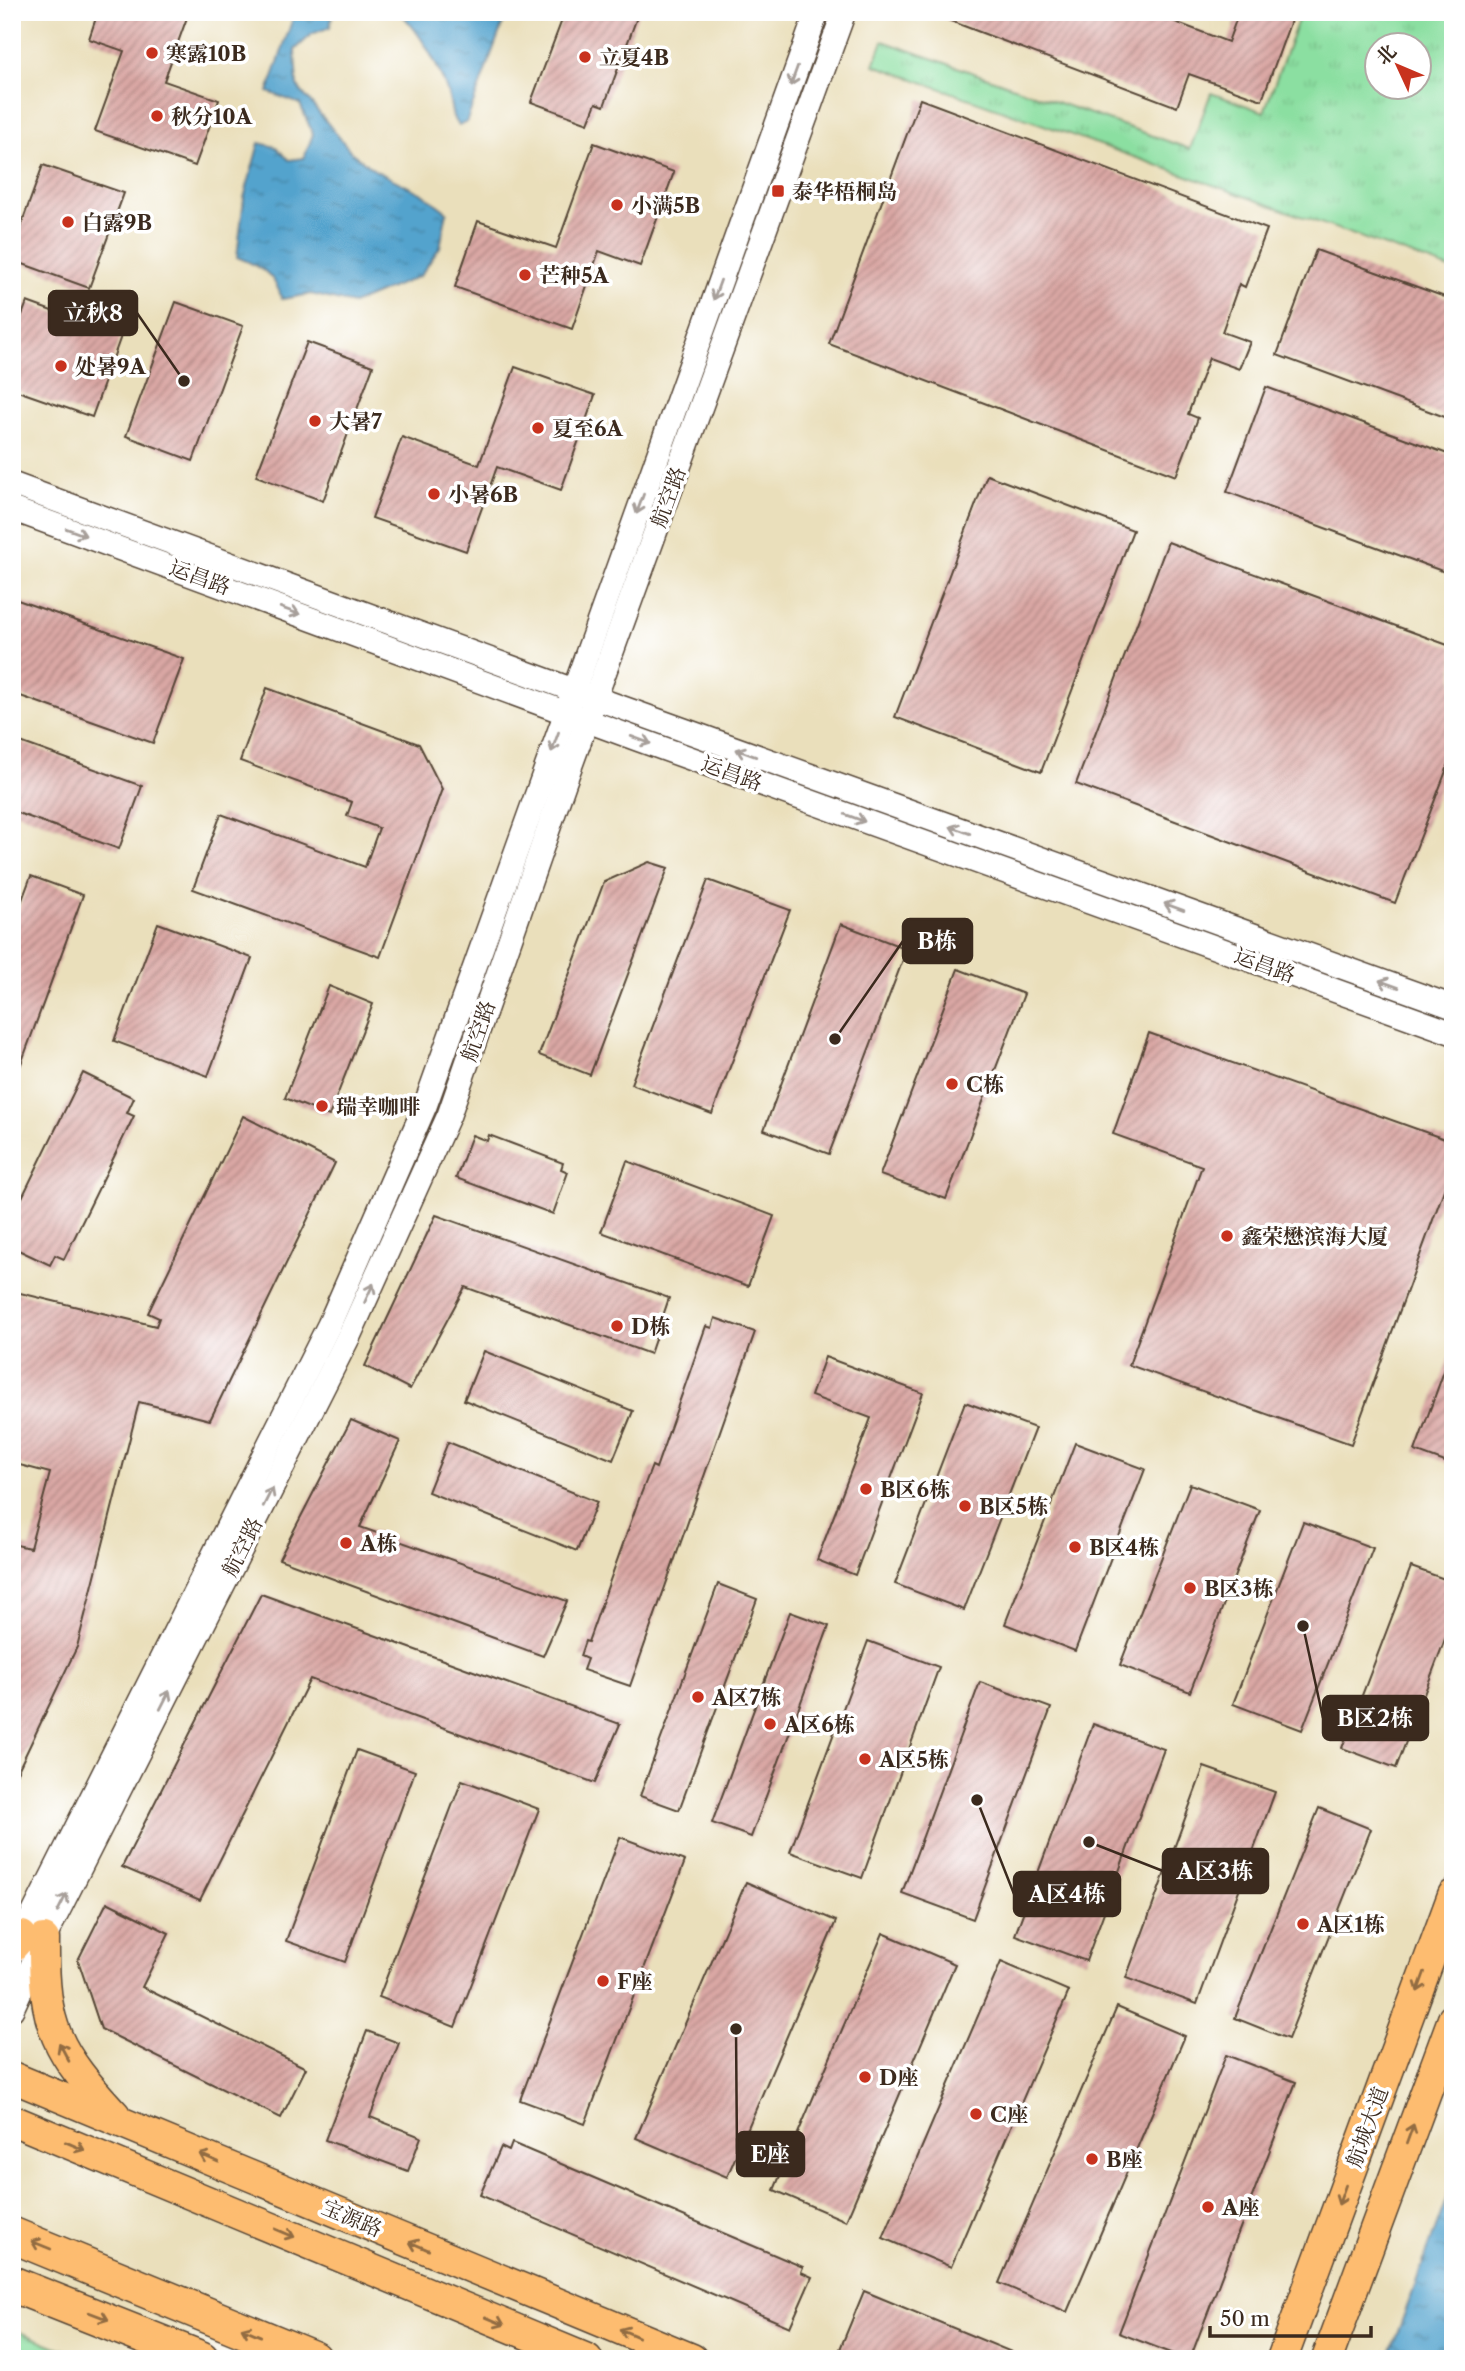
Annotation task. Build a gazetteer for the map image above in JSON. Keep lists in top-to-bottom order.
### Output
{
  "streets": {
    "main road": ["航城大道", "宝源路"],
    "street": ["航空路", "运昌路"]
  },
  "crossings": [
    ["航空路", "运昌路"]
  ],
  "places": {
    "other": [
      "寒露10B",
      "立夏4B",
      "秋分10A",
      "小满5B",
      "白露9B",
      "芒种5A",
      "处暑9A",
      "立秋8",
      "大暑7",
      "夏至6A",
      "小暑6B",
      "B栋",
      "C栋",
      "瑞幸咖啡",
      "鑫荣懋滨海大厦",
      "D栋",
      "B区6栋",
      "B区5栋",
      "A栋",
      "B区4栋",
      "B区3栋",
      "B区2栋",
      "A区7栋",
      "A区6栋",
      "A区5栋",
      "A区4栋",
      "A区3栋",
      "A区1栋",
      "F座",
      "E座",
      "D座",
      "C座",
      "B座",
      "A座"
    ],
    "transit": ["泰华梧桐岛"]
  },
  "scale_bar": "50 m",
  "north": "top left"
}
